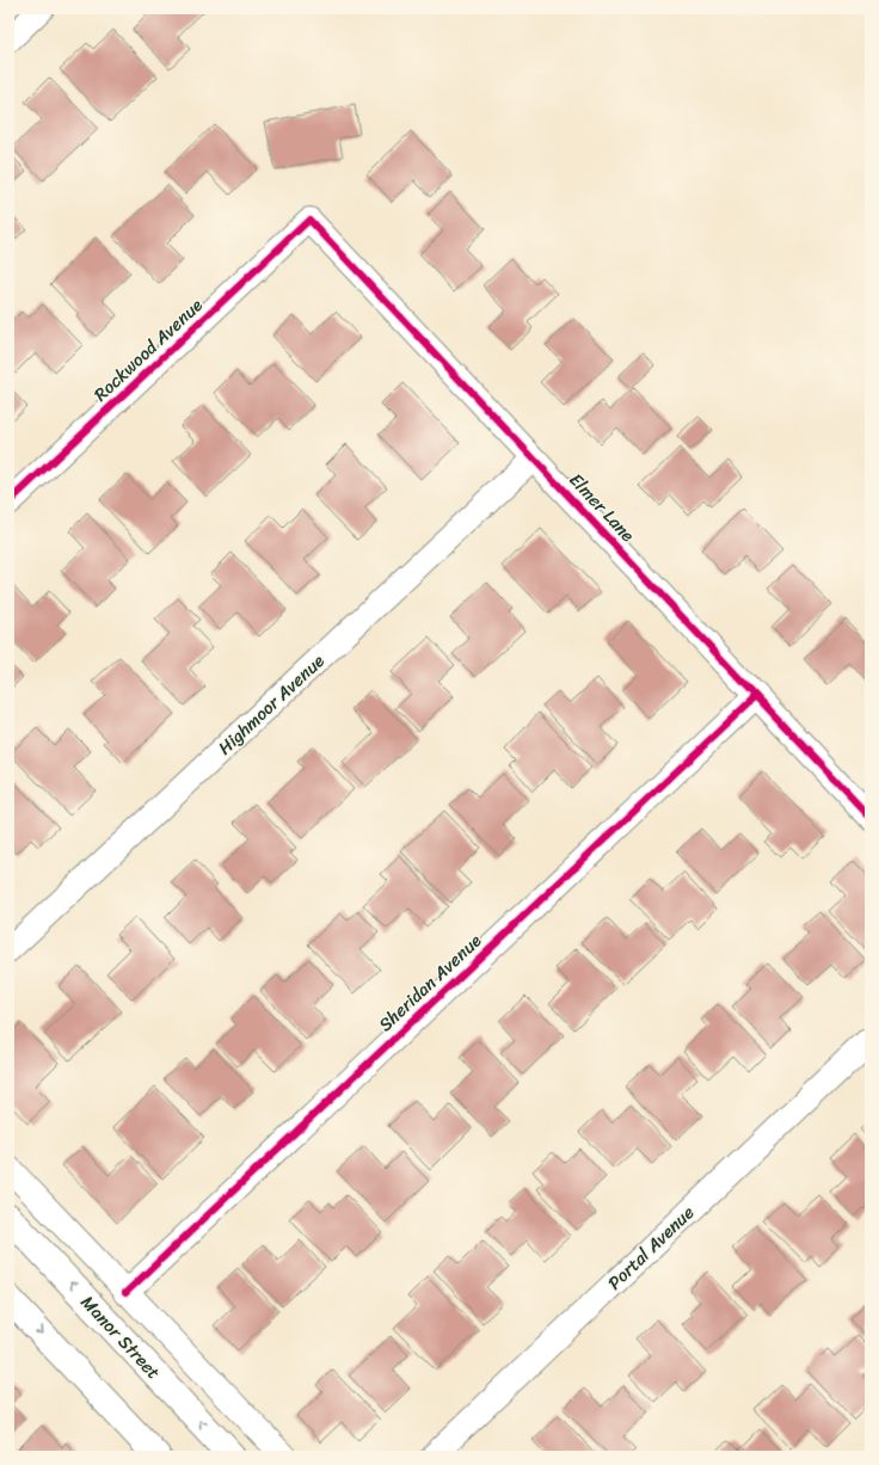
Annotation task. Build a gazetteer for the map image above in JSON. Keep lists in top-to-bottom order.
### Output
{
  "streets": {
    "main road": ["Manor Street"],
    "street": [
      "Rockwood Avenue",
      "Elmer Lane",
      "Highmoor Avenue",
      "Sheridan Avenue",
      "Portal Avenue"
    ]
  },
  "crossings": [
    ["Rockwood Avenue", "Elmer Lane"],
    ["Elmer Lane", "Highmoor Avenue"],
    ["Elmer Lane", "Sheridan Avenue"]
  ]
}
